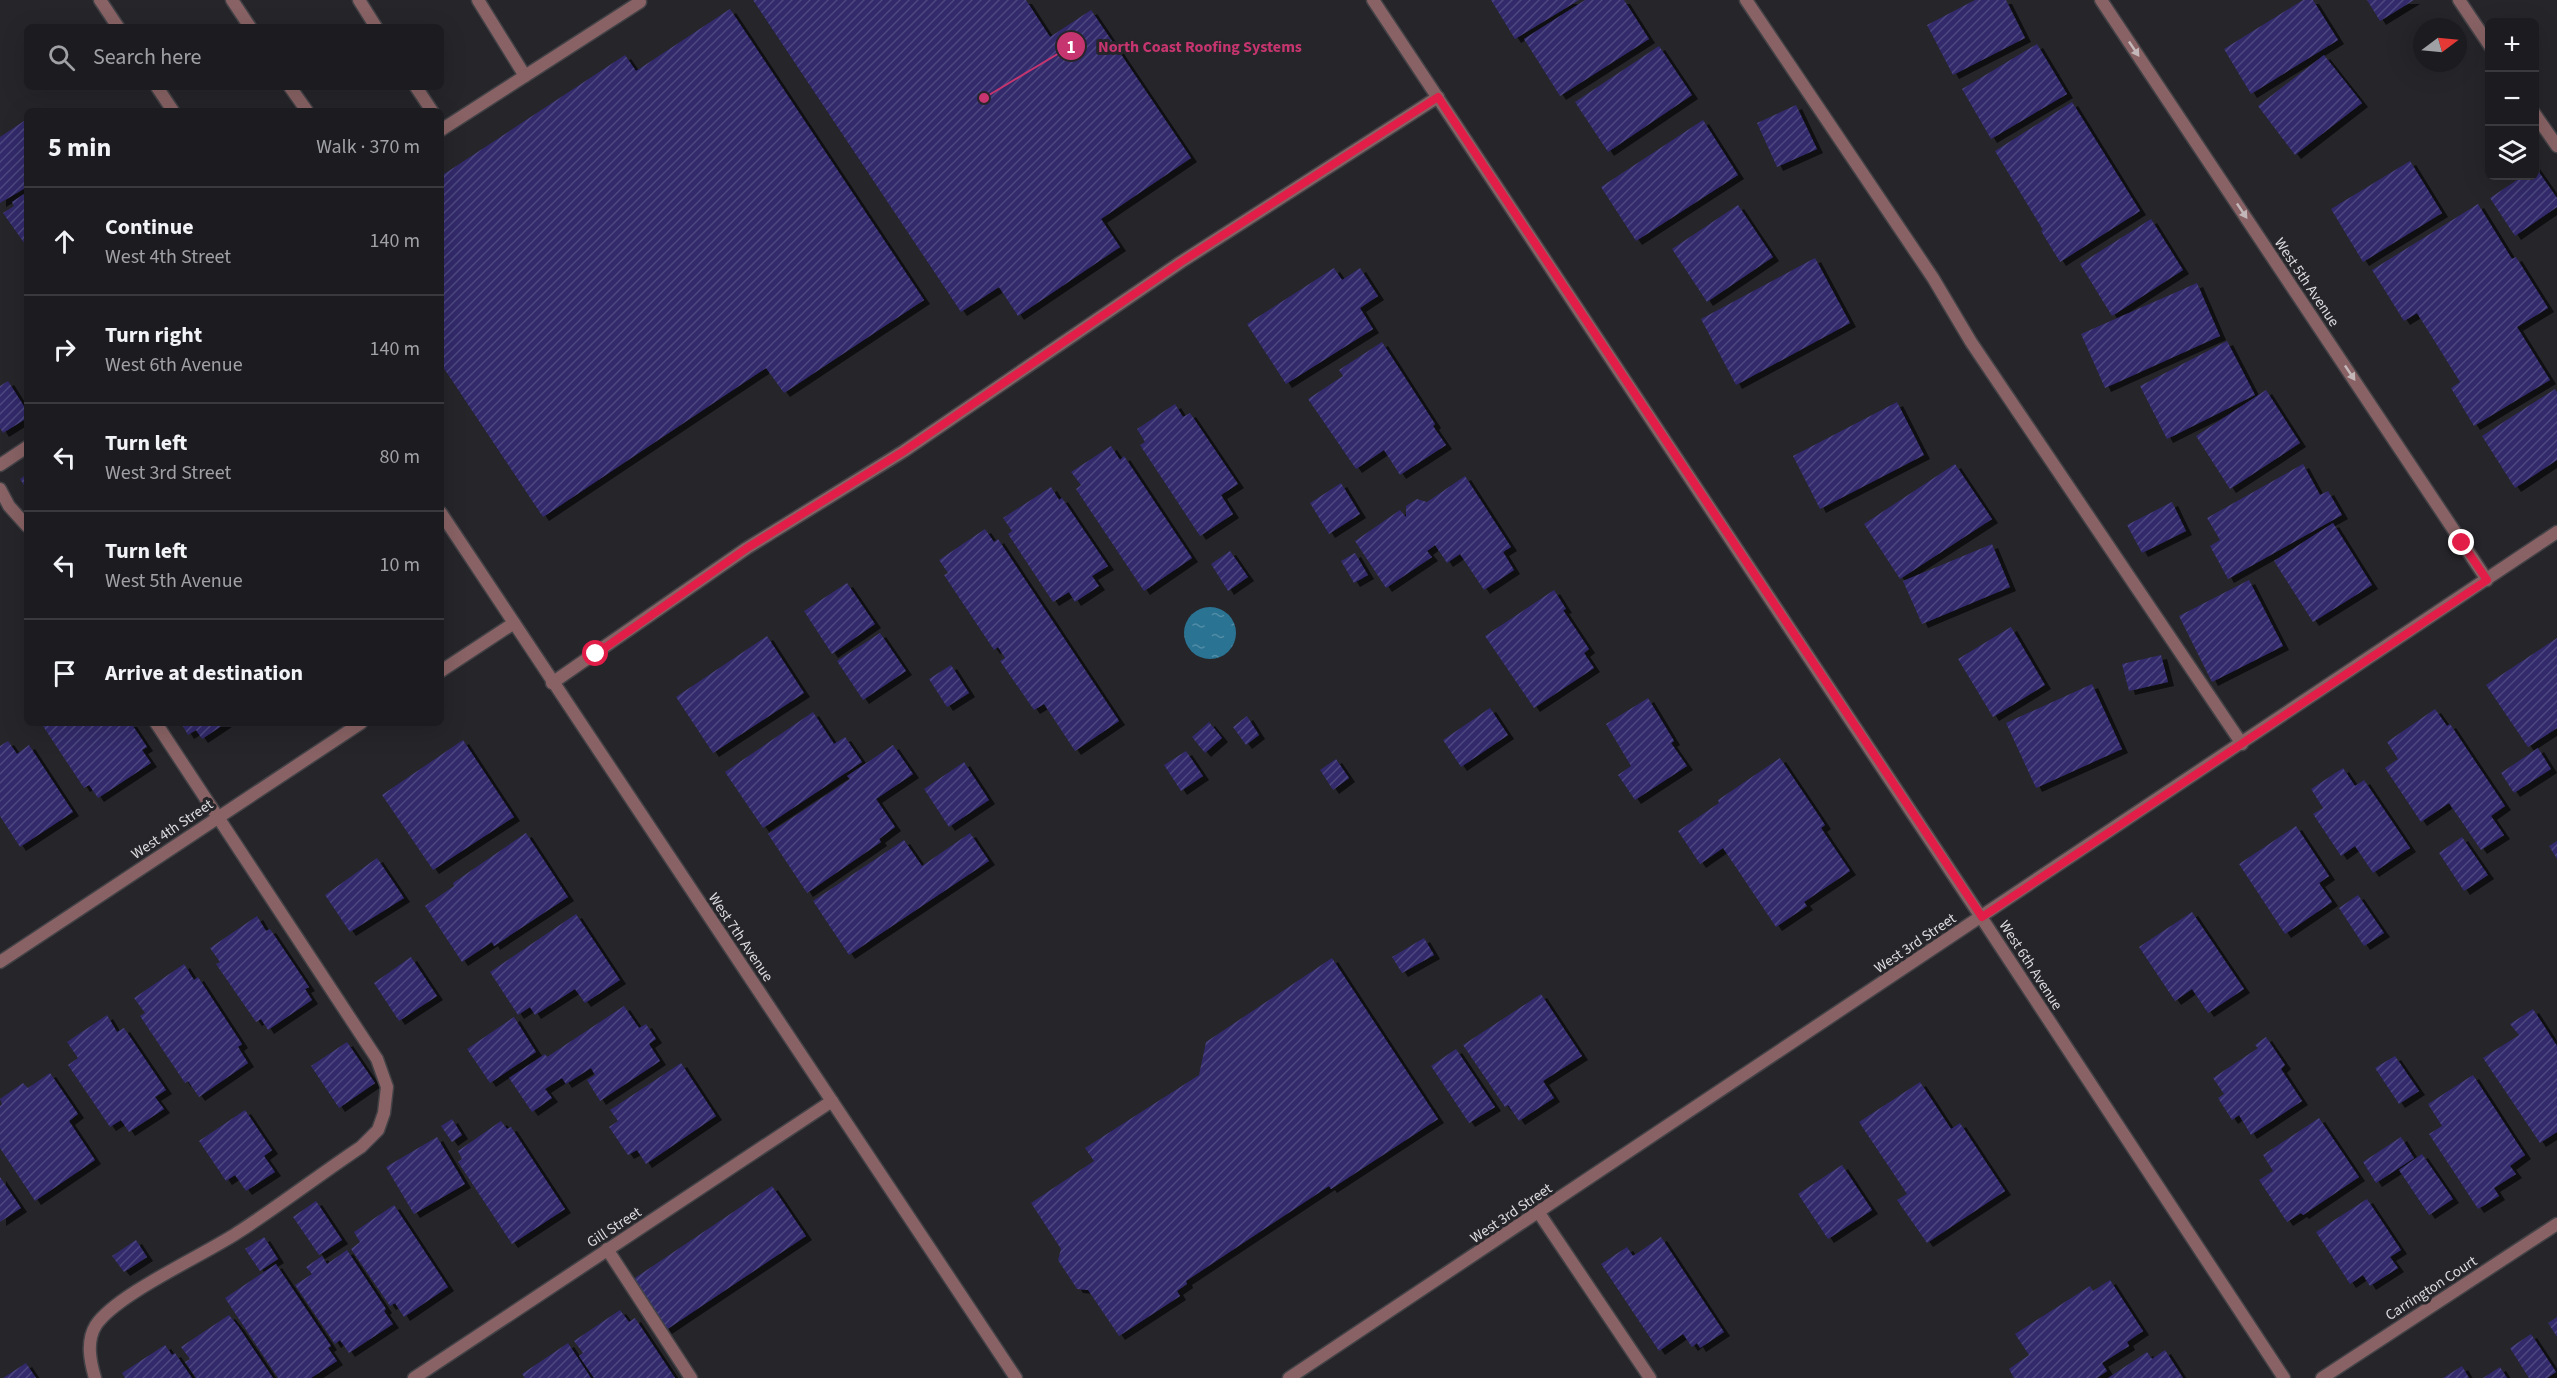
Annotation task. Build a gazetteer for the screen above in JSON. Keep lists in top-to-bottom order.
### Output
{
  "streets": {
    "street": [
      "West 5th Avenue",
      "West 4th Street",
      "West 7th Avenue",
      "West 3rd Street",
      "West 6th Avenue",
      "Gill Street",
      "Carrington Court"
    ]
  },
  "crossings": [
    ["West 5th Avenue", "West 3rd Street"],
    ["West 7th Avenue", "Gill Street"],
    ["West 3rd Street", "West 6th Avenue"]
  ],
  "one_way": ["West 5th Avenue"],
  "places": ["North Coast Roofing Systems"],
  "north": "right",
  "page": {
    "map_buttons": ["+", "−"],
    "search": "Search here",
    "heading": ["5 min", "Walk · 370 m"],
    "list": [
      ["Continue", "West 4th Street", "140 m"],
      ["Turn right", "West 6th Avenue", "140 m"],
      ["Turn left", "West 3rd Street", "80 m"],
      ["Turn left", "West 5th Avenue", "10 m"],
      "Arrive at destination"
    ]
  }
}
